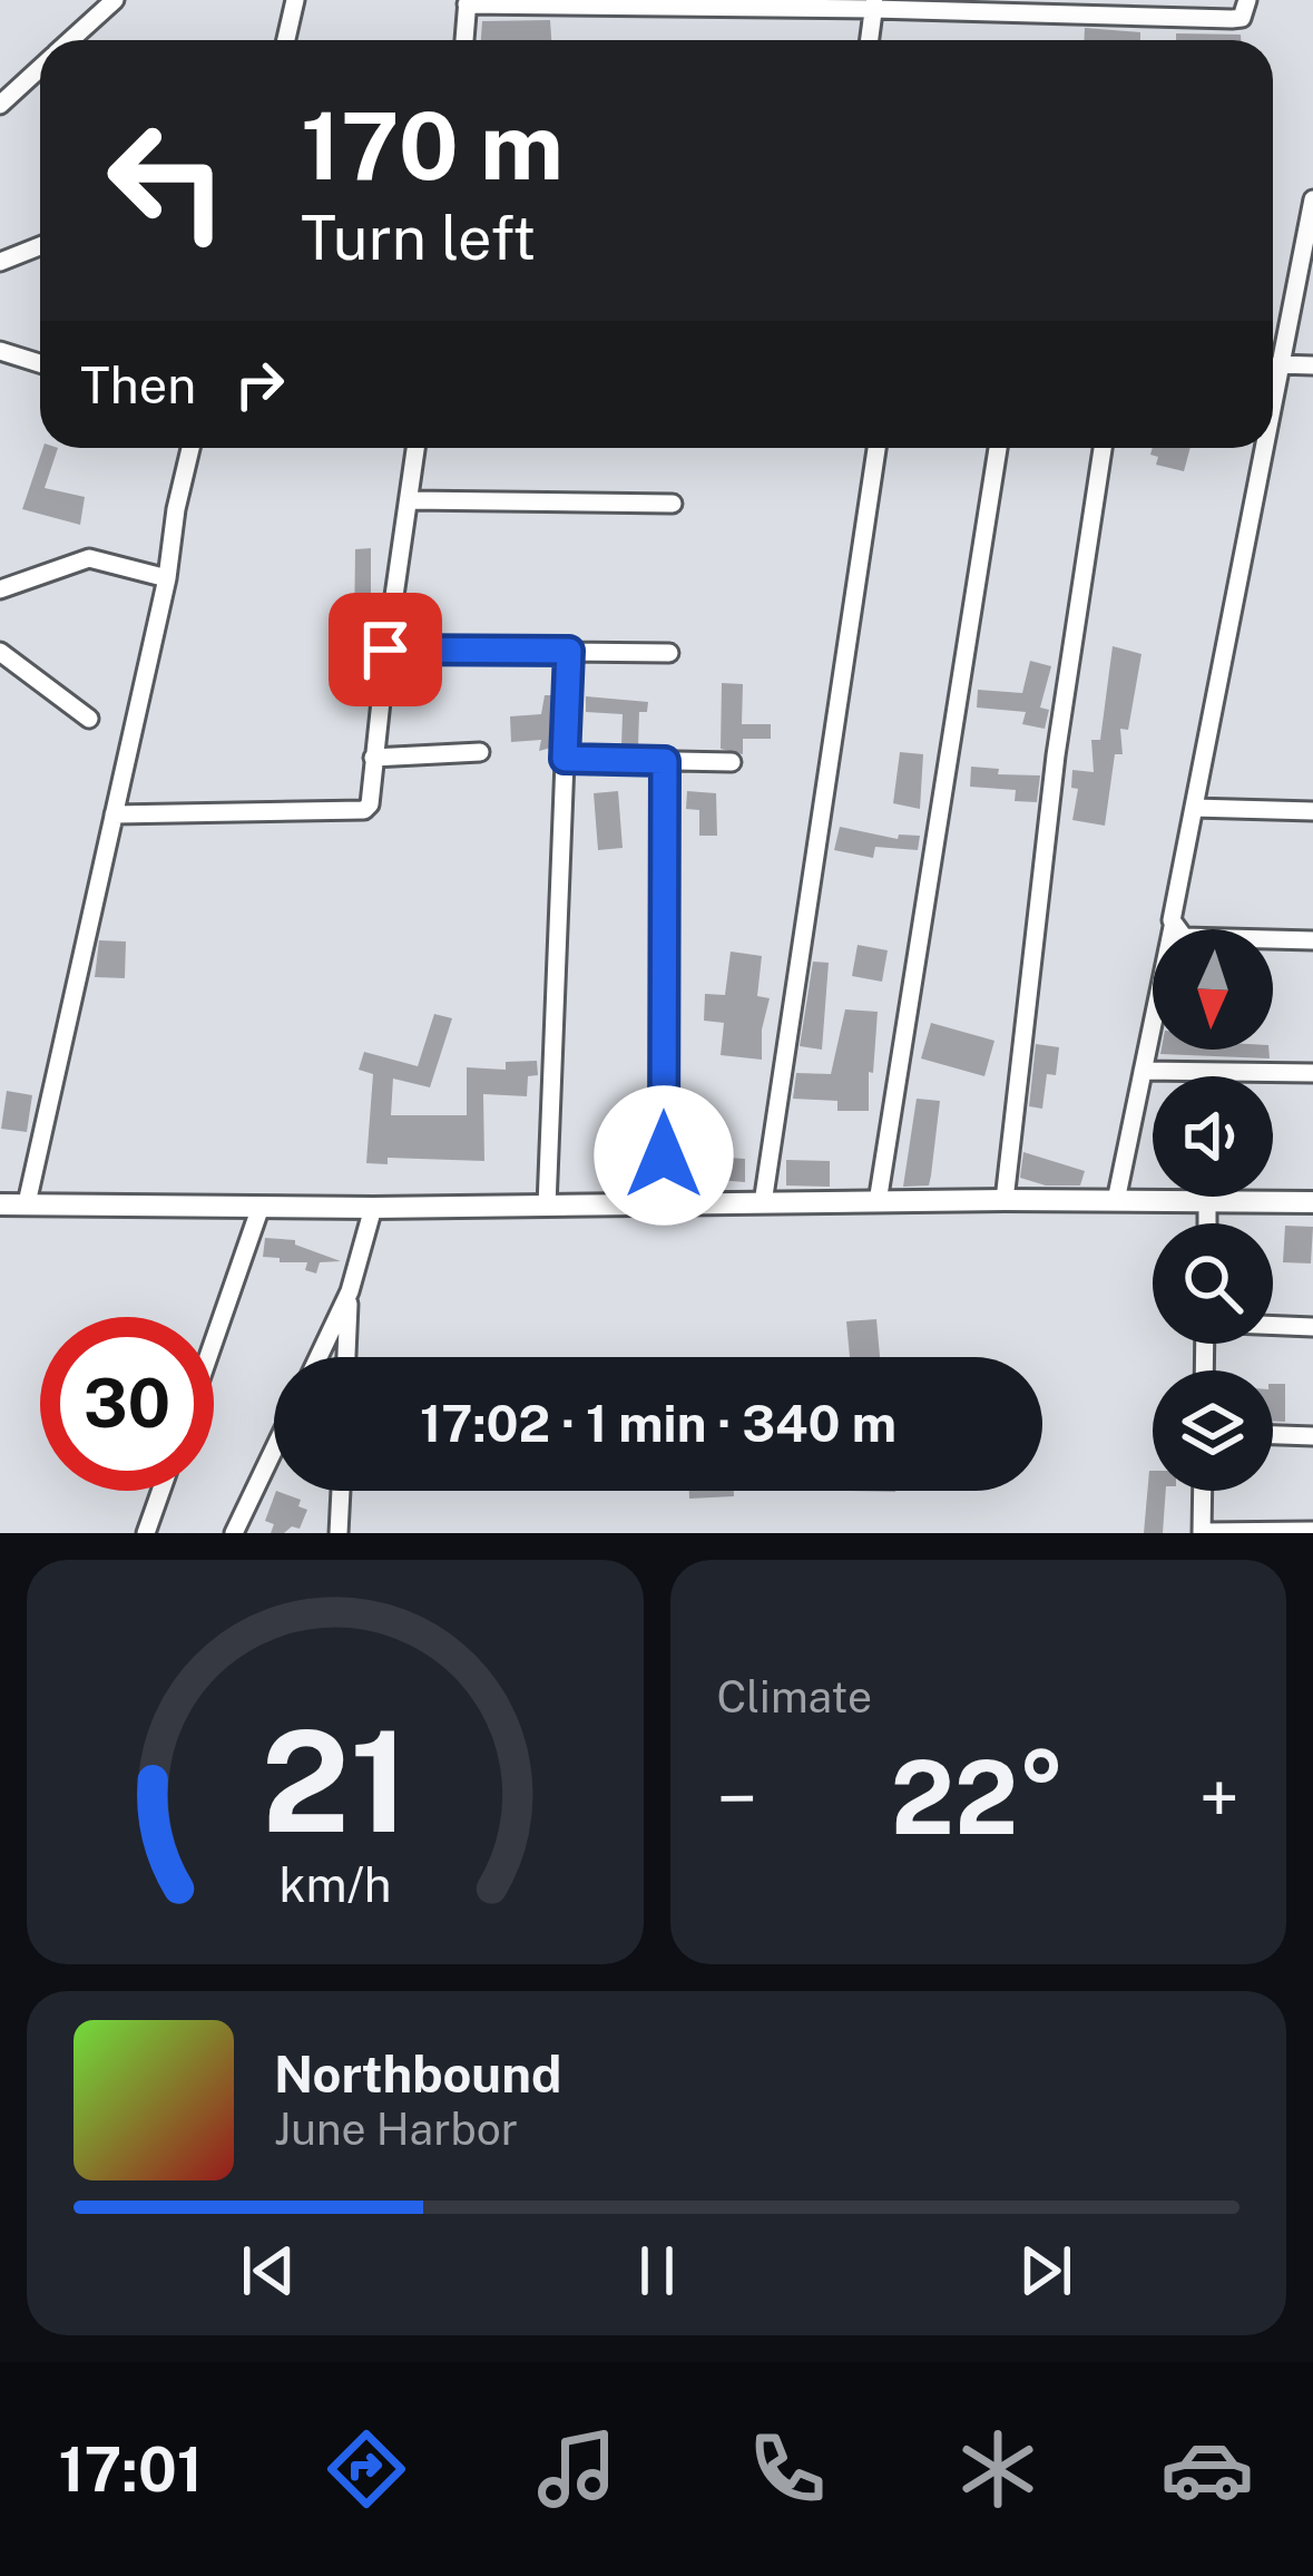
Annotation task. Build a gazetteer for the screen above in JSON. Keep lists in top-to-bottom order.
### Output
{
  "north": "bottom",
  "page": {
    "turn": ["170 m", "Turn left"],
    "then": "Then",
    "limit": "30",
    "trip": "17:02 · 1 min · 340 m",
    "tile": "Climate",
    "heat": ["−", "22°", "+"],
    "song": ["Northbound", "June Harbor"],
    "tabs": "17:01",
    "gauge": ["21", "km/h"]
  }
}
